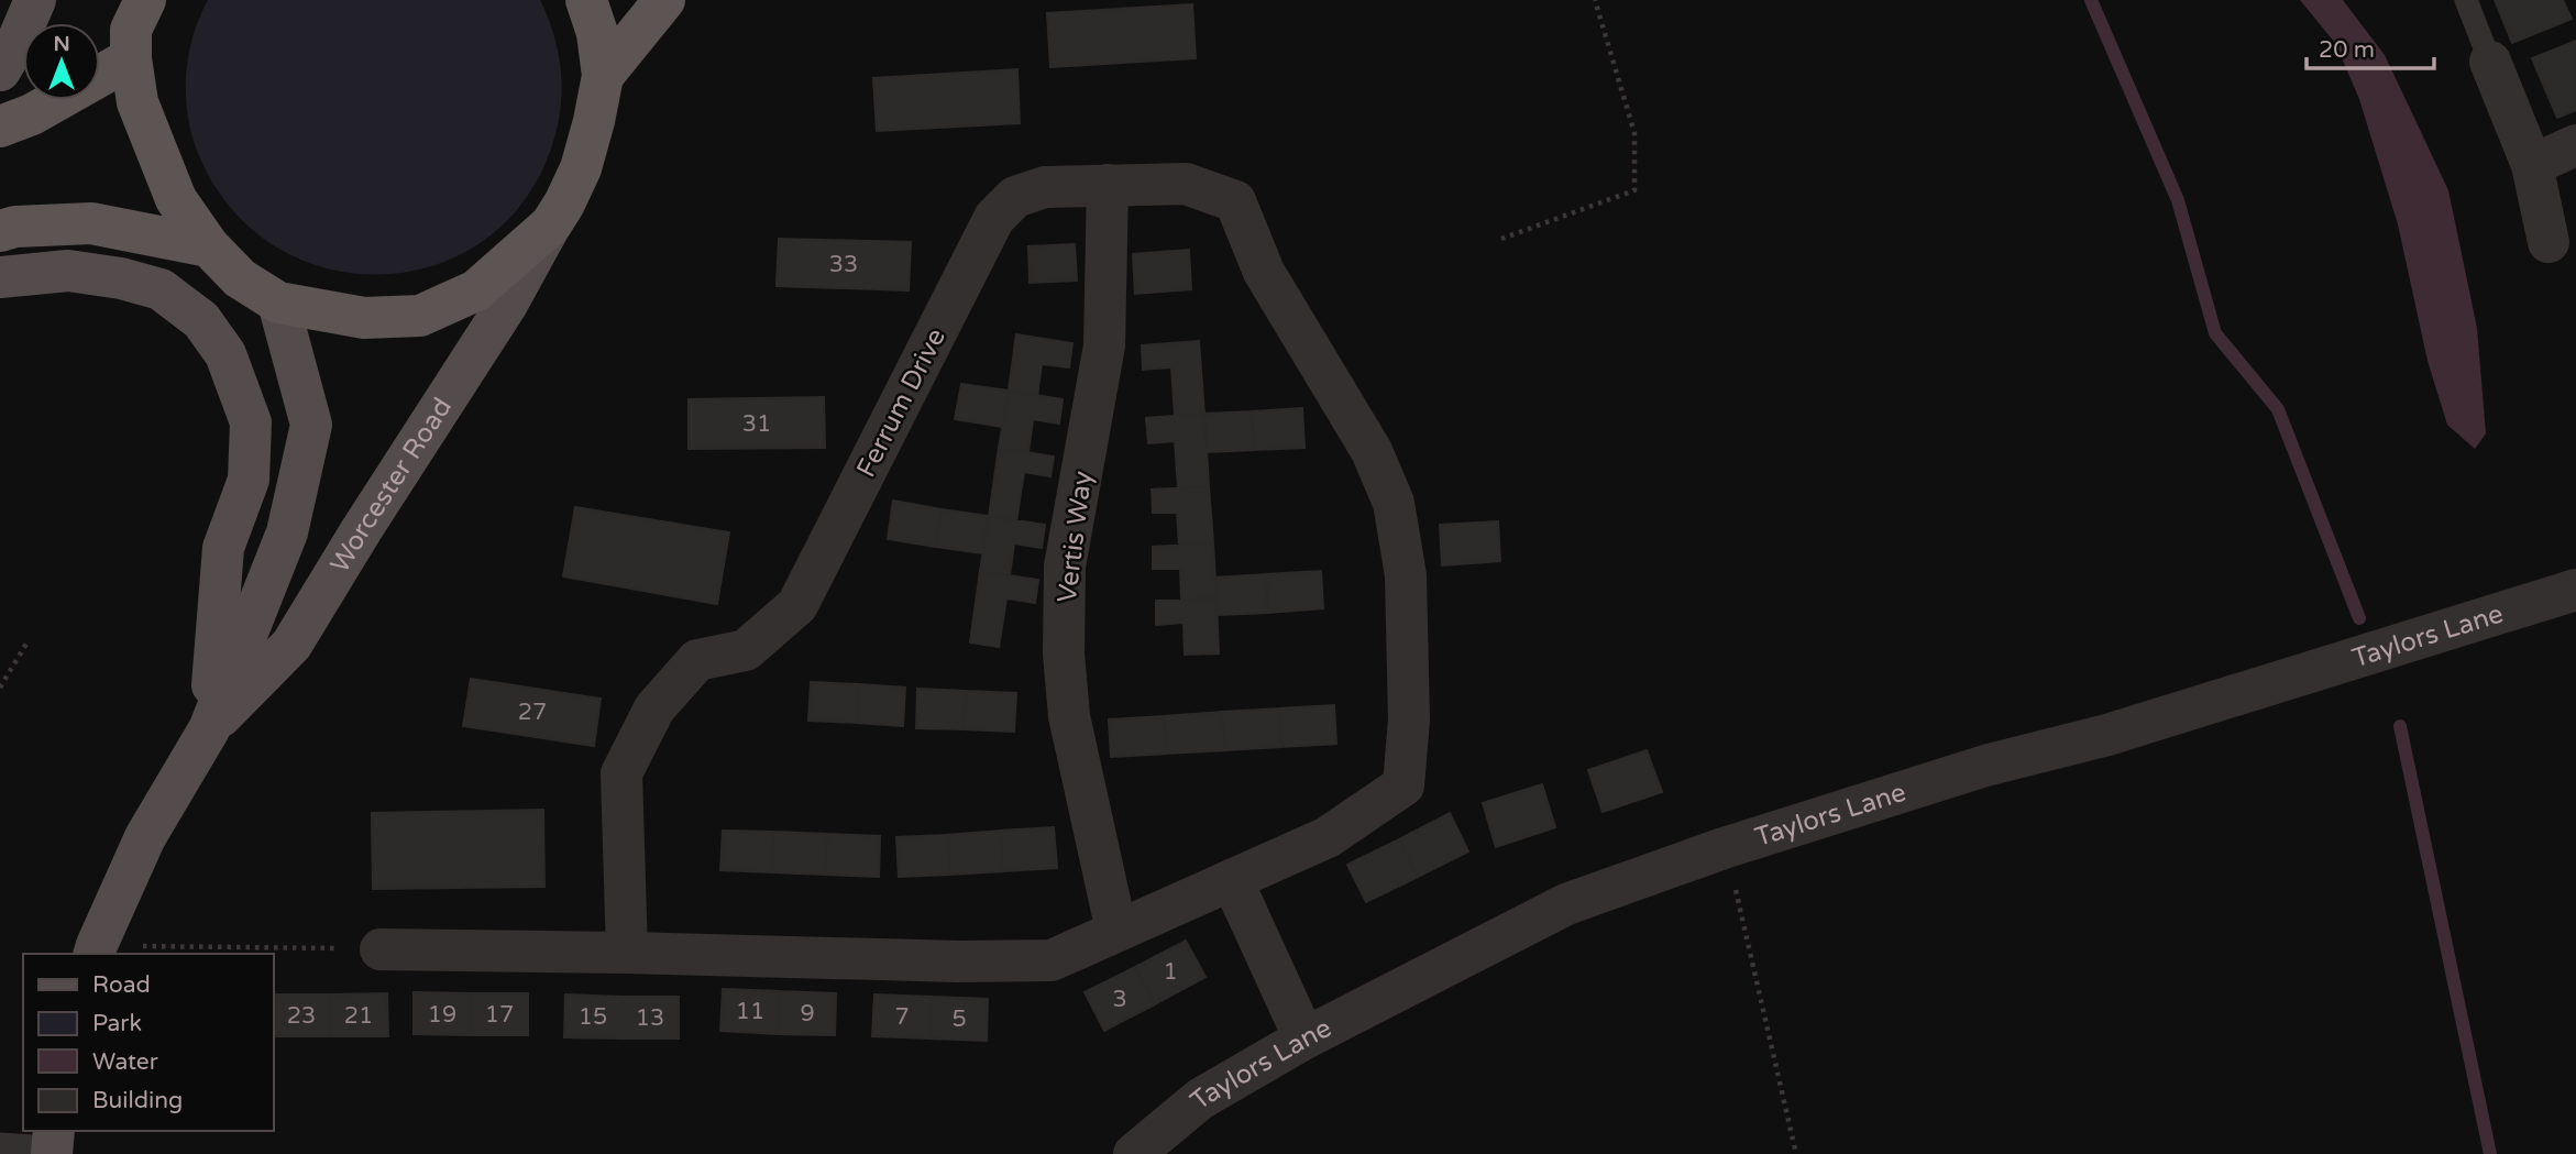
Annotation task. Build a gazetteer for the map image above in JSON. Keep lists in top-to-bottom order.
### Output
{
  "streets": {
    "main road": ["Worcester Road"],
    "street": ["Ferrum Drive", "Vertis Way", "Taylors Lane"]
  },
  "crossings": [
    ["Ferrum Drive", "Vertis Way"]
  ],
  "house_numbers": [
    "33",
    "31",
    "27",
    "1",
    "3",
    "11",
    "9",
    "19",
    "17",
    "23",
    "21",
    "15",
    "7",
    "13",
    "5"
  ],
  "legend": [
    "Road",
    "Park",
    "Water",
    "Building"
  ],
  "scale_bar": "20 m",
  "north": "top"
}
